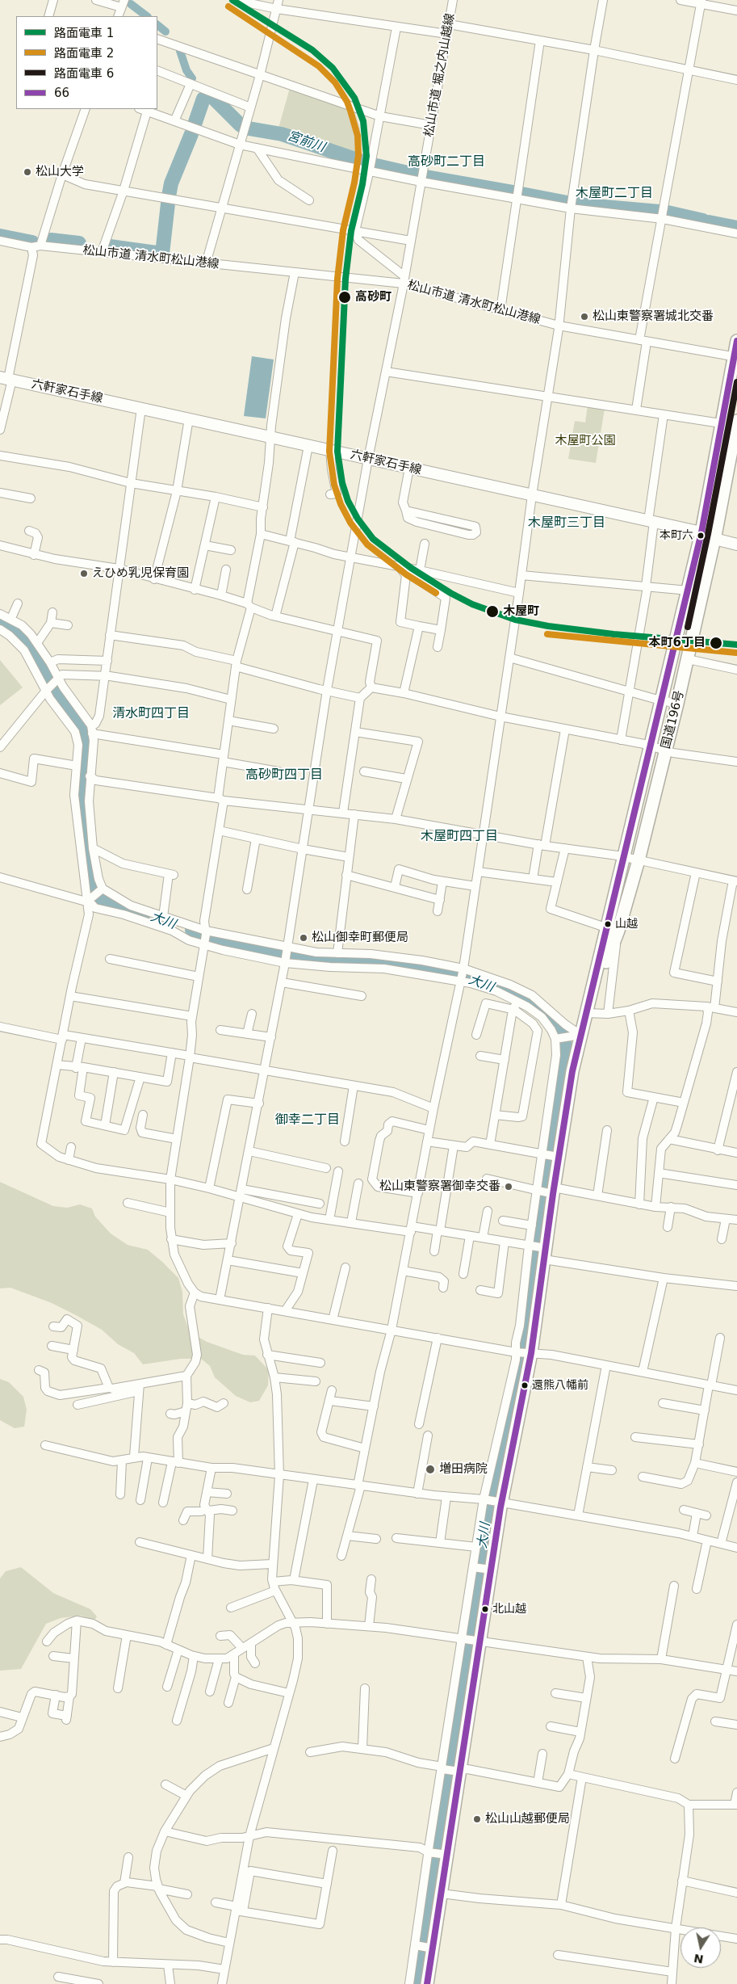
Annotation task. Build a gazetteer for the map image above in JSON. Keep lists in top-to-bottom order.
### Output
{
  "streets": {
    "highway": ["国道196号"],
    "main road": ["六軒家石手線"],
    "street": ["松山市道 堀之内山越線", "松山市道 清水町松山港線"]
  },
  "crossings": [
    ["松山市道 堀之内山越線", "松山市道 清水町松山港線"],
    ["松山市道 堀之内山越線", "六軒家石手線"],
    ["松山市道 清水町松山港線", "国道196号"],
    ["六軒家石手線", "国道196号"]
  ],
  "districts": [
    "高砂町二丁目",
    "木屋町二丁目",
    "木屋町三丁目",
    "清水町四丁目",
    "高砂町四丁目",
    "木屋町四丁目",
    "御幸二丁目"
  ],
  "water": ["宮前川", "大川"],
  "parks": ["木屋町公園"],
  "places": [
    "松山大学",
    "高砂町",
    "松山東警察署城北交番",
    "本町六",
    "えひめ乳児保育園",
    "木屋町",
    "本町6丁目",
    "山越",
    "松山御幸町郵便局",
    "松山東警察署御幸交番",
    "還熊八幡前",
    "増田病院",
    "北山越",
    "松山山越郵便局"
  ],
  "lines": [
    "tram line 1",
    "tram line 2",
    "transit line 66",
    "tram line 6"
  ],
  "legend": [
    "路面電車 1",
    "路面電車 2",
    "路面電車 6",
    "66"
  ],
  "north": "bottom"
}
